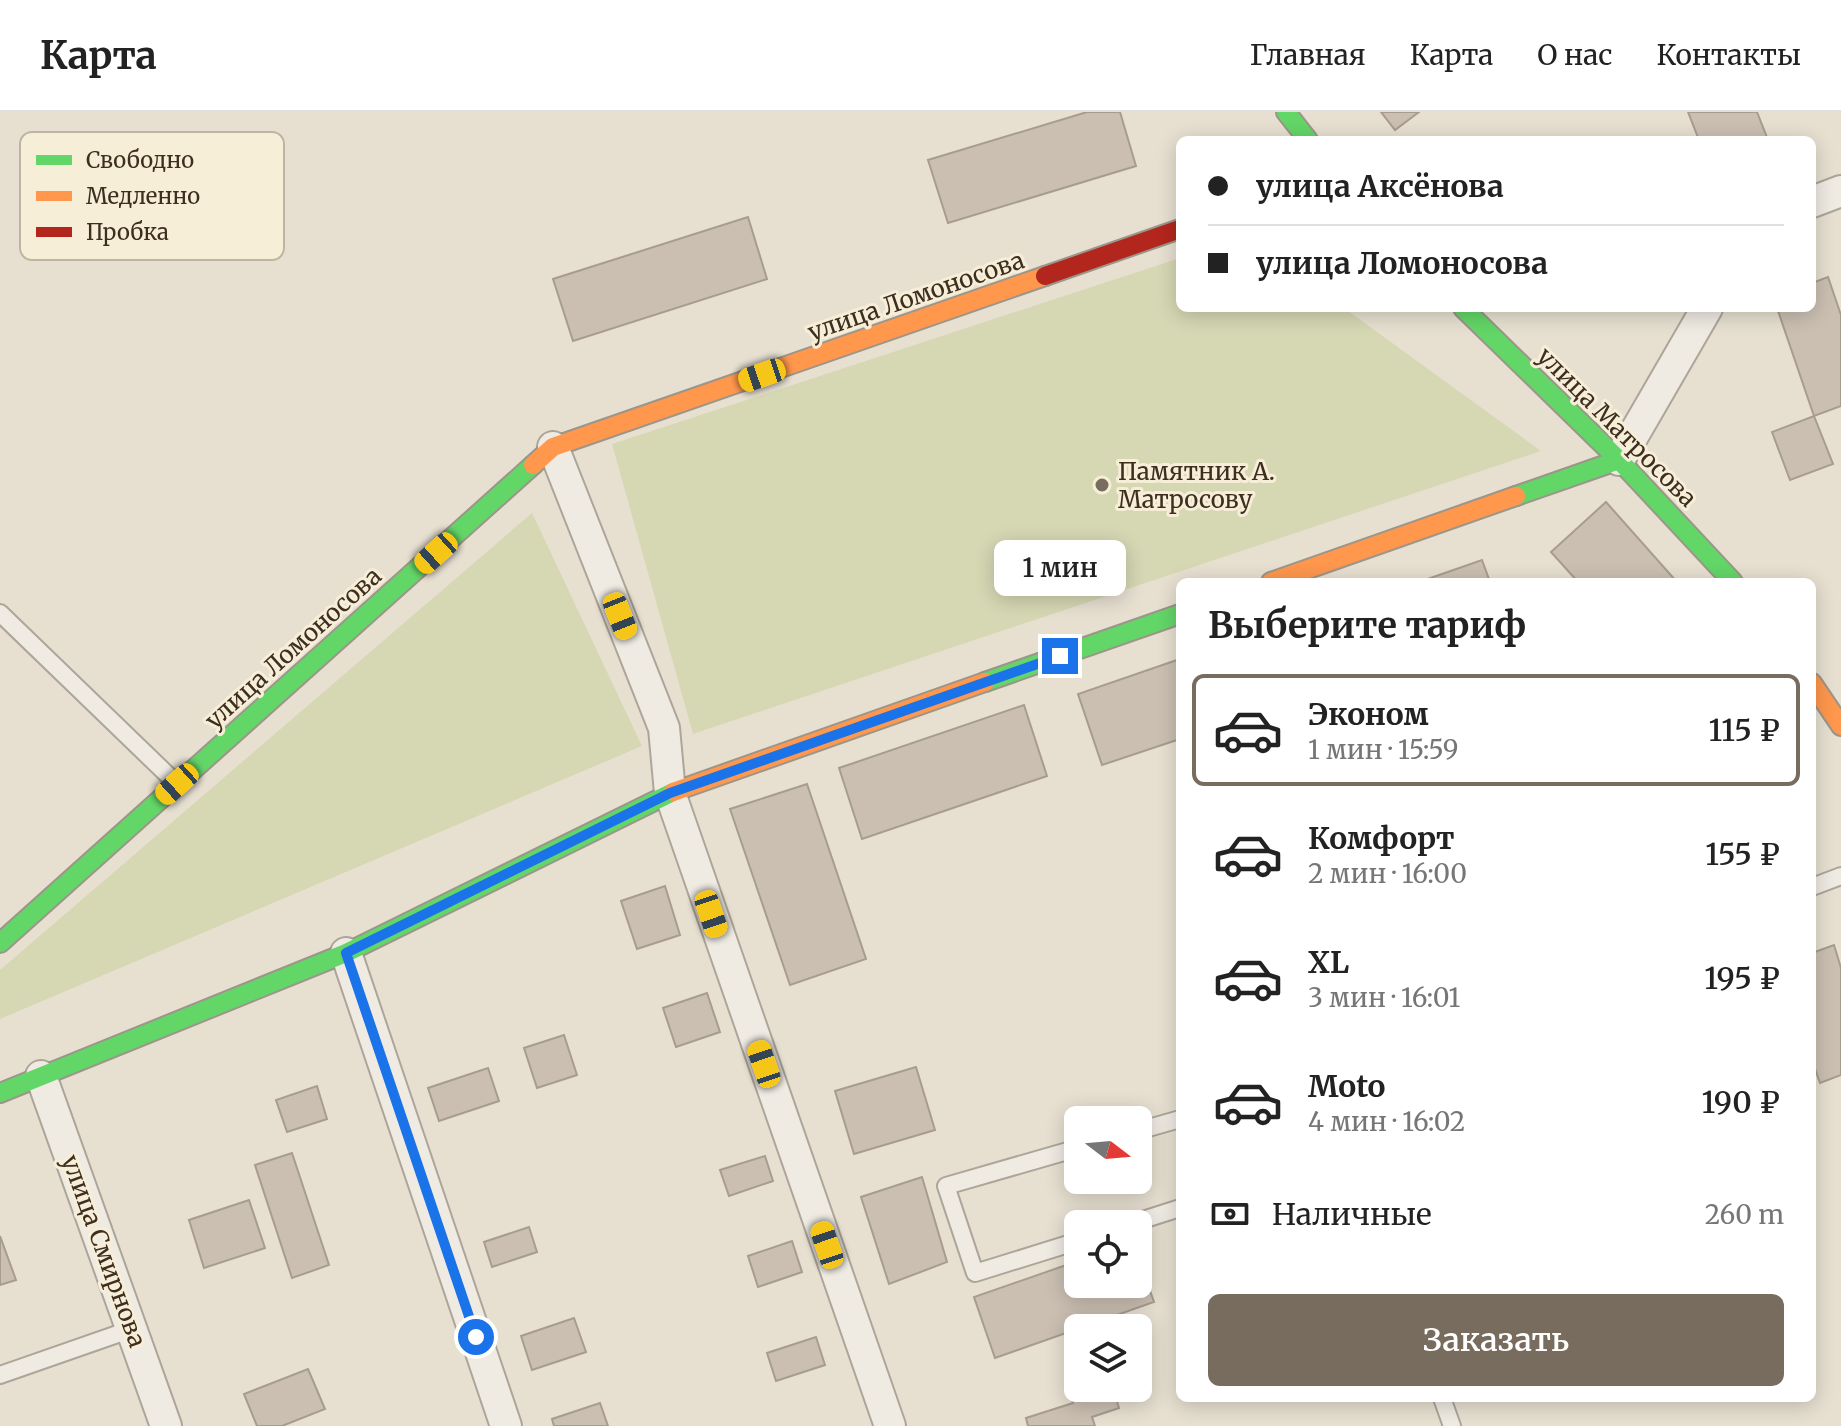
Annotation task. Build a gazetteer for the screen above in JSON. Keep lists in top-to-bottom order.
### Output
{
  "streets": {
    "street": ["улица Ломоносова", "улица Матросова", "улица Смирнова"]
  },
  "places": ["Памятник А. Матросову"],
  "legend": ["Свободно", "Медленно", "Пробка"],
  "north": "right",
  "page": {
    "header": "Карта",
    "nav": [
      "Главная",
      "Карта",
      "О нас",
      "Контакты"
    ],
    "banner": ["улица Аксёнова", "улица Ломоносова"],
    "bubble": "1 мин",
    "heading": "Выберите тариф",
    "list": [
      {
        "name": "Эконом",
        "note": "1 мин · 15:59",
        "value": "115 ₽"
      },
      {
        "name": "Комфорт",
        "note": "2 мин · 16:00",
        "value": "155 ₽"
      },
      {
        "name": "XL",
        "note": "3 мин · 16:01",
        "value": "195 ₽"
      },
      {
        "name": "Moto",
        "note": "4 мин · 16:02",
        "value": "190 ₽"
      }
    ],
    "pay": ["Наличные", "260 m"],
    "buttons": "Заказать"
  }
}
